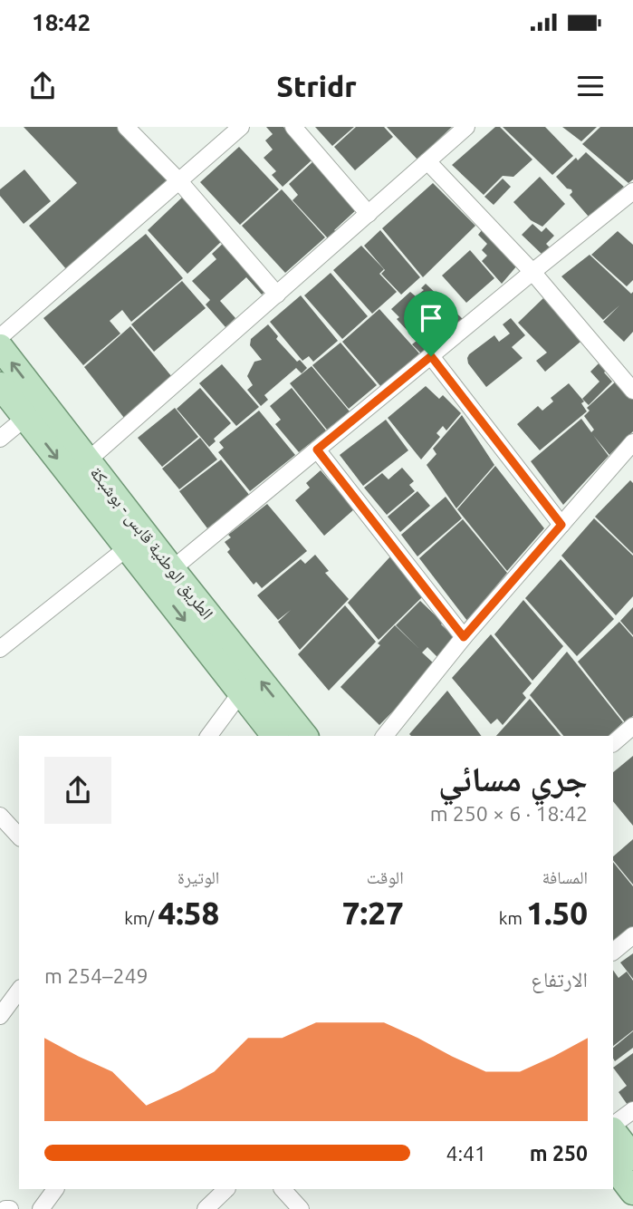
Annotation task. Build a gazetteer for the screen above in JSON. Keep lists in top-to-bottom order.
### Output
{
  "streets": {
    "main road": ["الطريق الوطنية قابس - بوشبكة"]
  },
  "page": {
    "status": "18:42",
    "header": "Stridr",
    "heading": ["جري مسائي", "18:42 · 6 × 250 m"],
    "stats": [
      ["المسافة", "1.50 km"],
      ["الوقت", "7:27"],
      ["الوتيرة", "4:58 /km"]
    ],
    "chart": ["الارتفاع", "249–254 m"],
    "list": [
      {
        "name": "250 m",
        "note": "4:41"
      }
    ]
  }
}
